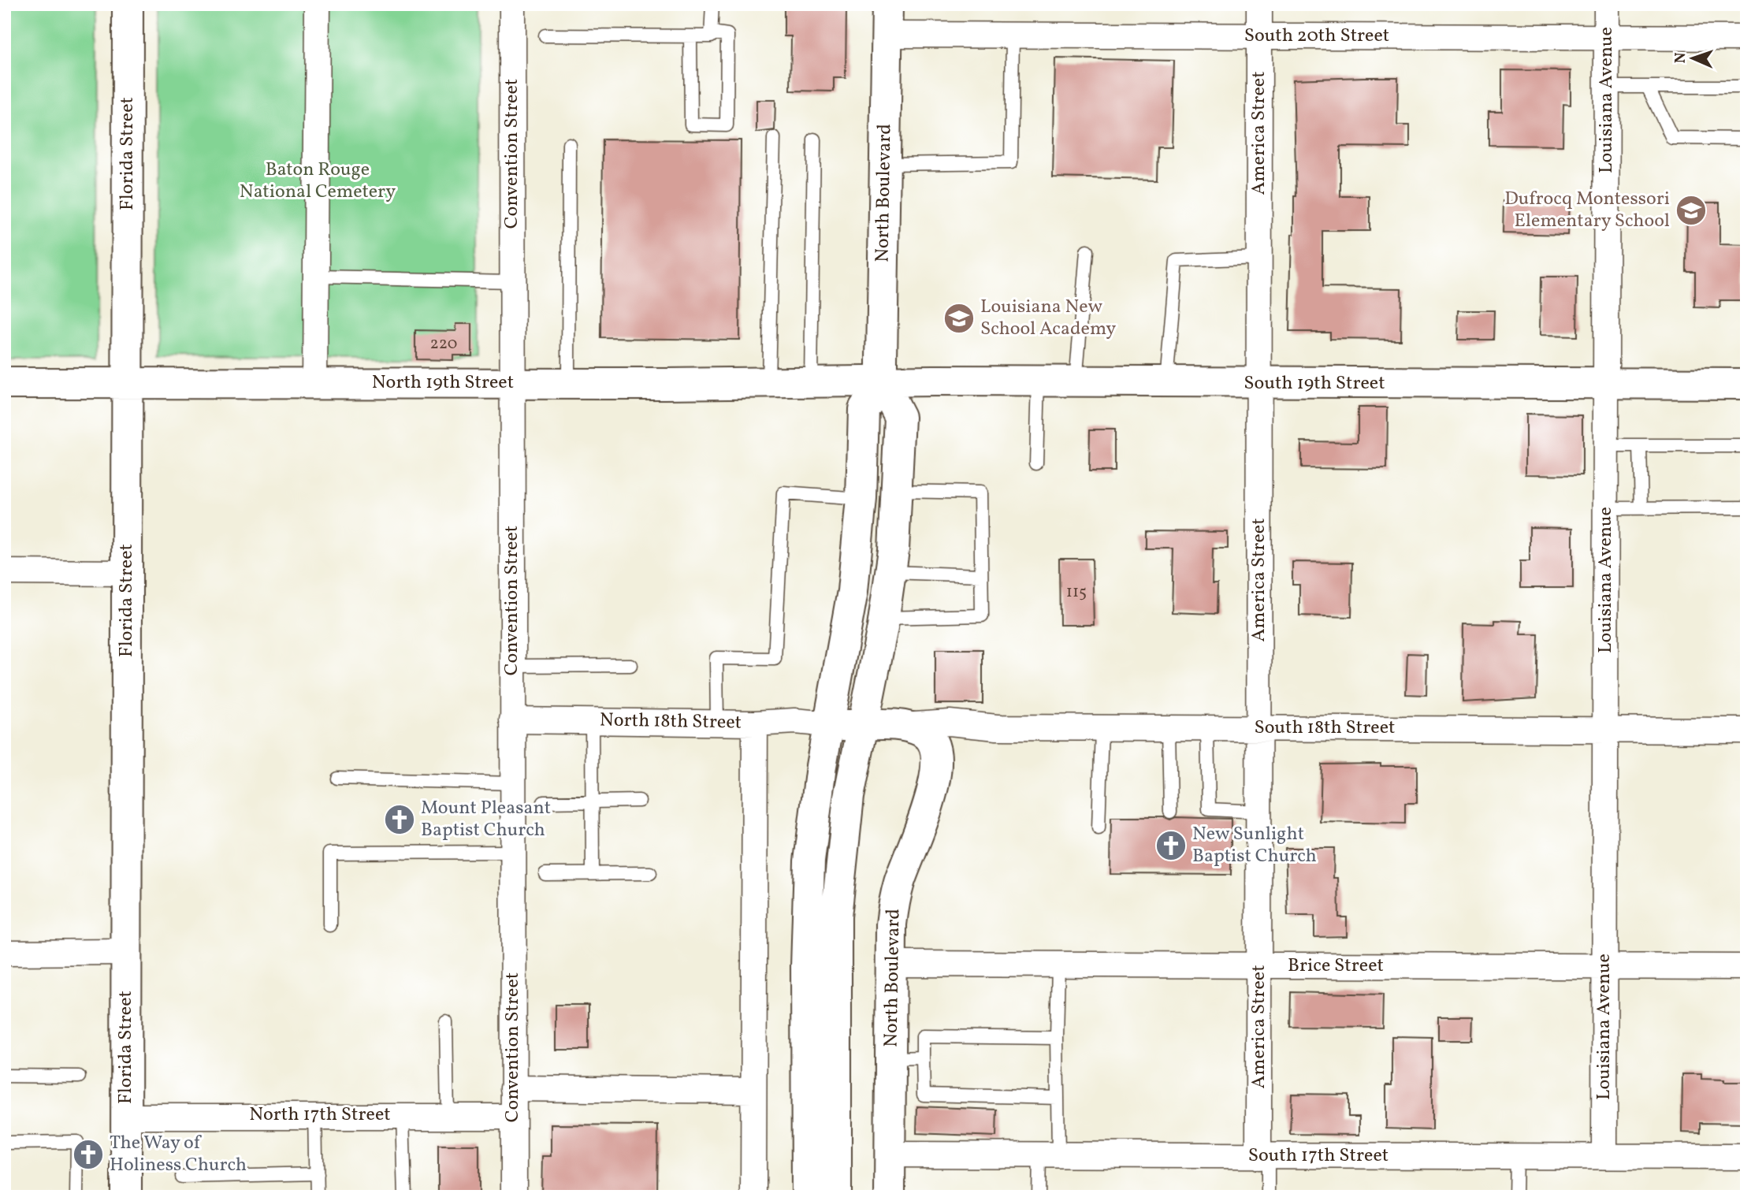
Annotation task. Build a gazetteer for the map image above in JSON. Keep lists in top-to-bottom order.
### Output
{
  "streets": {
    "street": [
      "South 20th Street",
      "Louisiana Avenue",
      "America Street",
      "Florida Street",
      "Convention Street",
      "North Boulevard",
      "North 19th Street",
      "South 19th Street",
      "North 18th Street",
      "South 18th Street",
      "Brice Street",
      "North 17th Street",
      "South 17th Street"
    ]
  },
  "crossings": [
    ["South 20th Street", "Louisiana Avenue"],
    ["South 20th Street", "America Street"],
    ["South 20th Street", "North Boulevard"],
    ["Louisiana Avenue", "South 19th Street"],
    ["Louisiana Avenue", "South 18th Street"],
    ["Louisiana Avenue", "Brice Street"],
    ["Louisiana Avenue", "South 17th Street"],
    ["America Street", "South 19th Street"],
    ["America Street", "South 18th Street"],
    ["America Street", "Brice Street"],
    ["America Street", "South 17th Street"],
    ["Florida Street", "North 19th Street"],
    ["Florida Street", "North 17th Street"],
    ["Convention Street", "North 19th Street"],
    ["Convention Street", "North 18th Street"],
    ["Convention Street", "North 17th Street"],
    ["North Boulevard", "North 19th Street"],
    ["North Boulevard", "South 19th Street"],
    ["North Boulevard", "North 18th Street"],
    ["North Boulevard", "South 18th Street"],
    ["North Boulevard", "Brice Street"],
    ["North Boulevard", "South 17th Street"],
    ["North 19th Street", "South 19th Street"]
  ],
  "parks": ["Baton Rouge National Cemetery"],
  "places": {
    "school or university": ["Dufrocq Montessori Elementary School", "Louisiana New School Academy"],
    "church": ["Mount Pleasant Baptist Church", "New Sunlight Baptist Church", "The Way of Holiness Church"]
  },
  "house_numbers": ["220", "115"],
  "north": "left"
}
